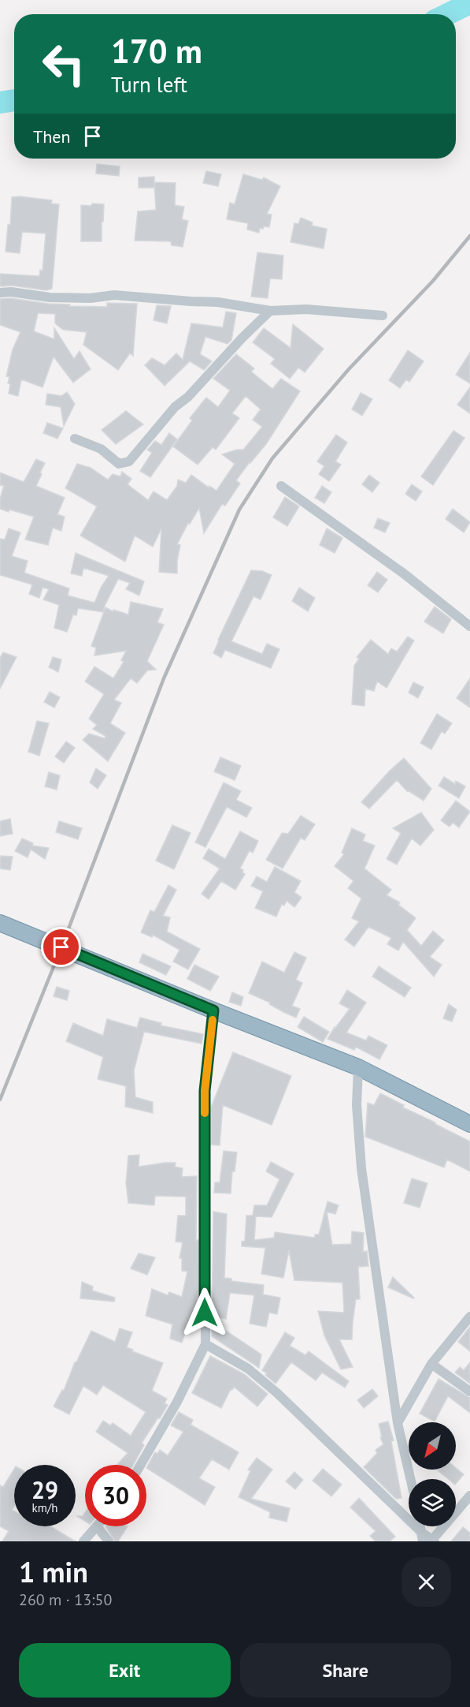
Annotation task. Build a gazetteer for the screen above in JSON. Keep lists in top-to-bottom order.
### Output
{
  "north": "bottom left",
  "page": {
    "turn": ["170 m", "Turn left"],
    "then": "Then",
    "speed": "29 km/h",
    "limit": "30",
    "heading": ["1 min", "260 m · 13:50"],
    "buttons": ["Exit", "Share"]
  }
}
